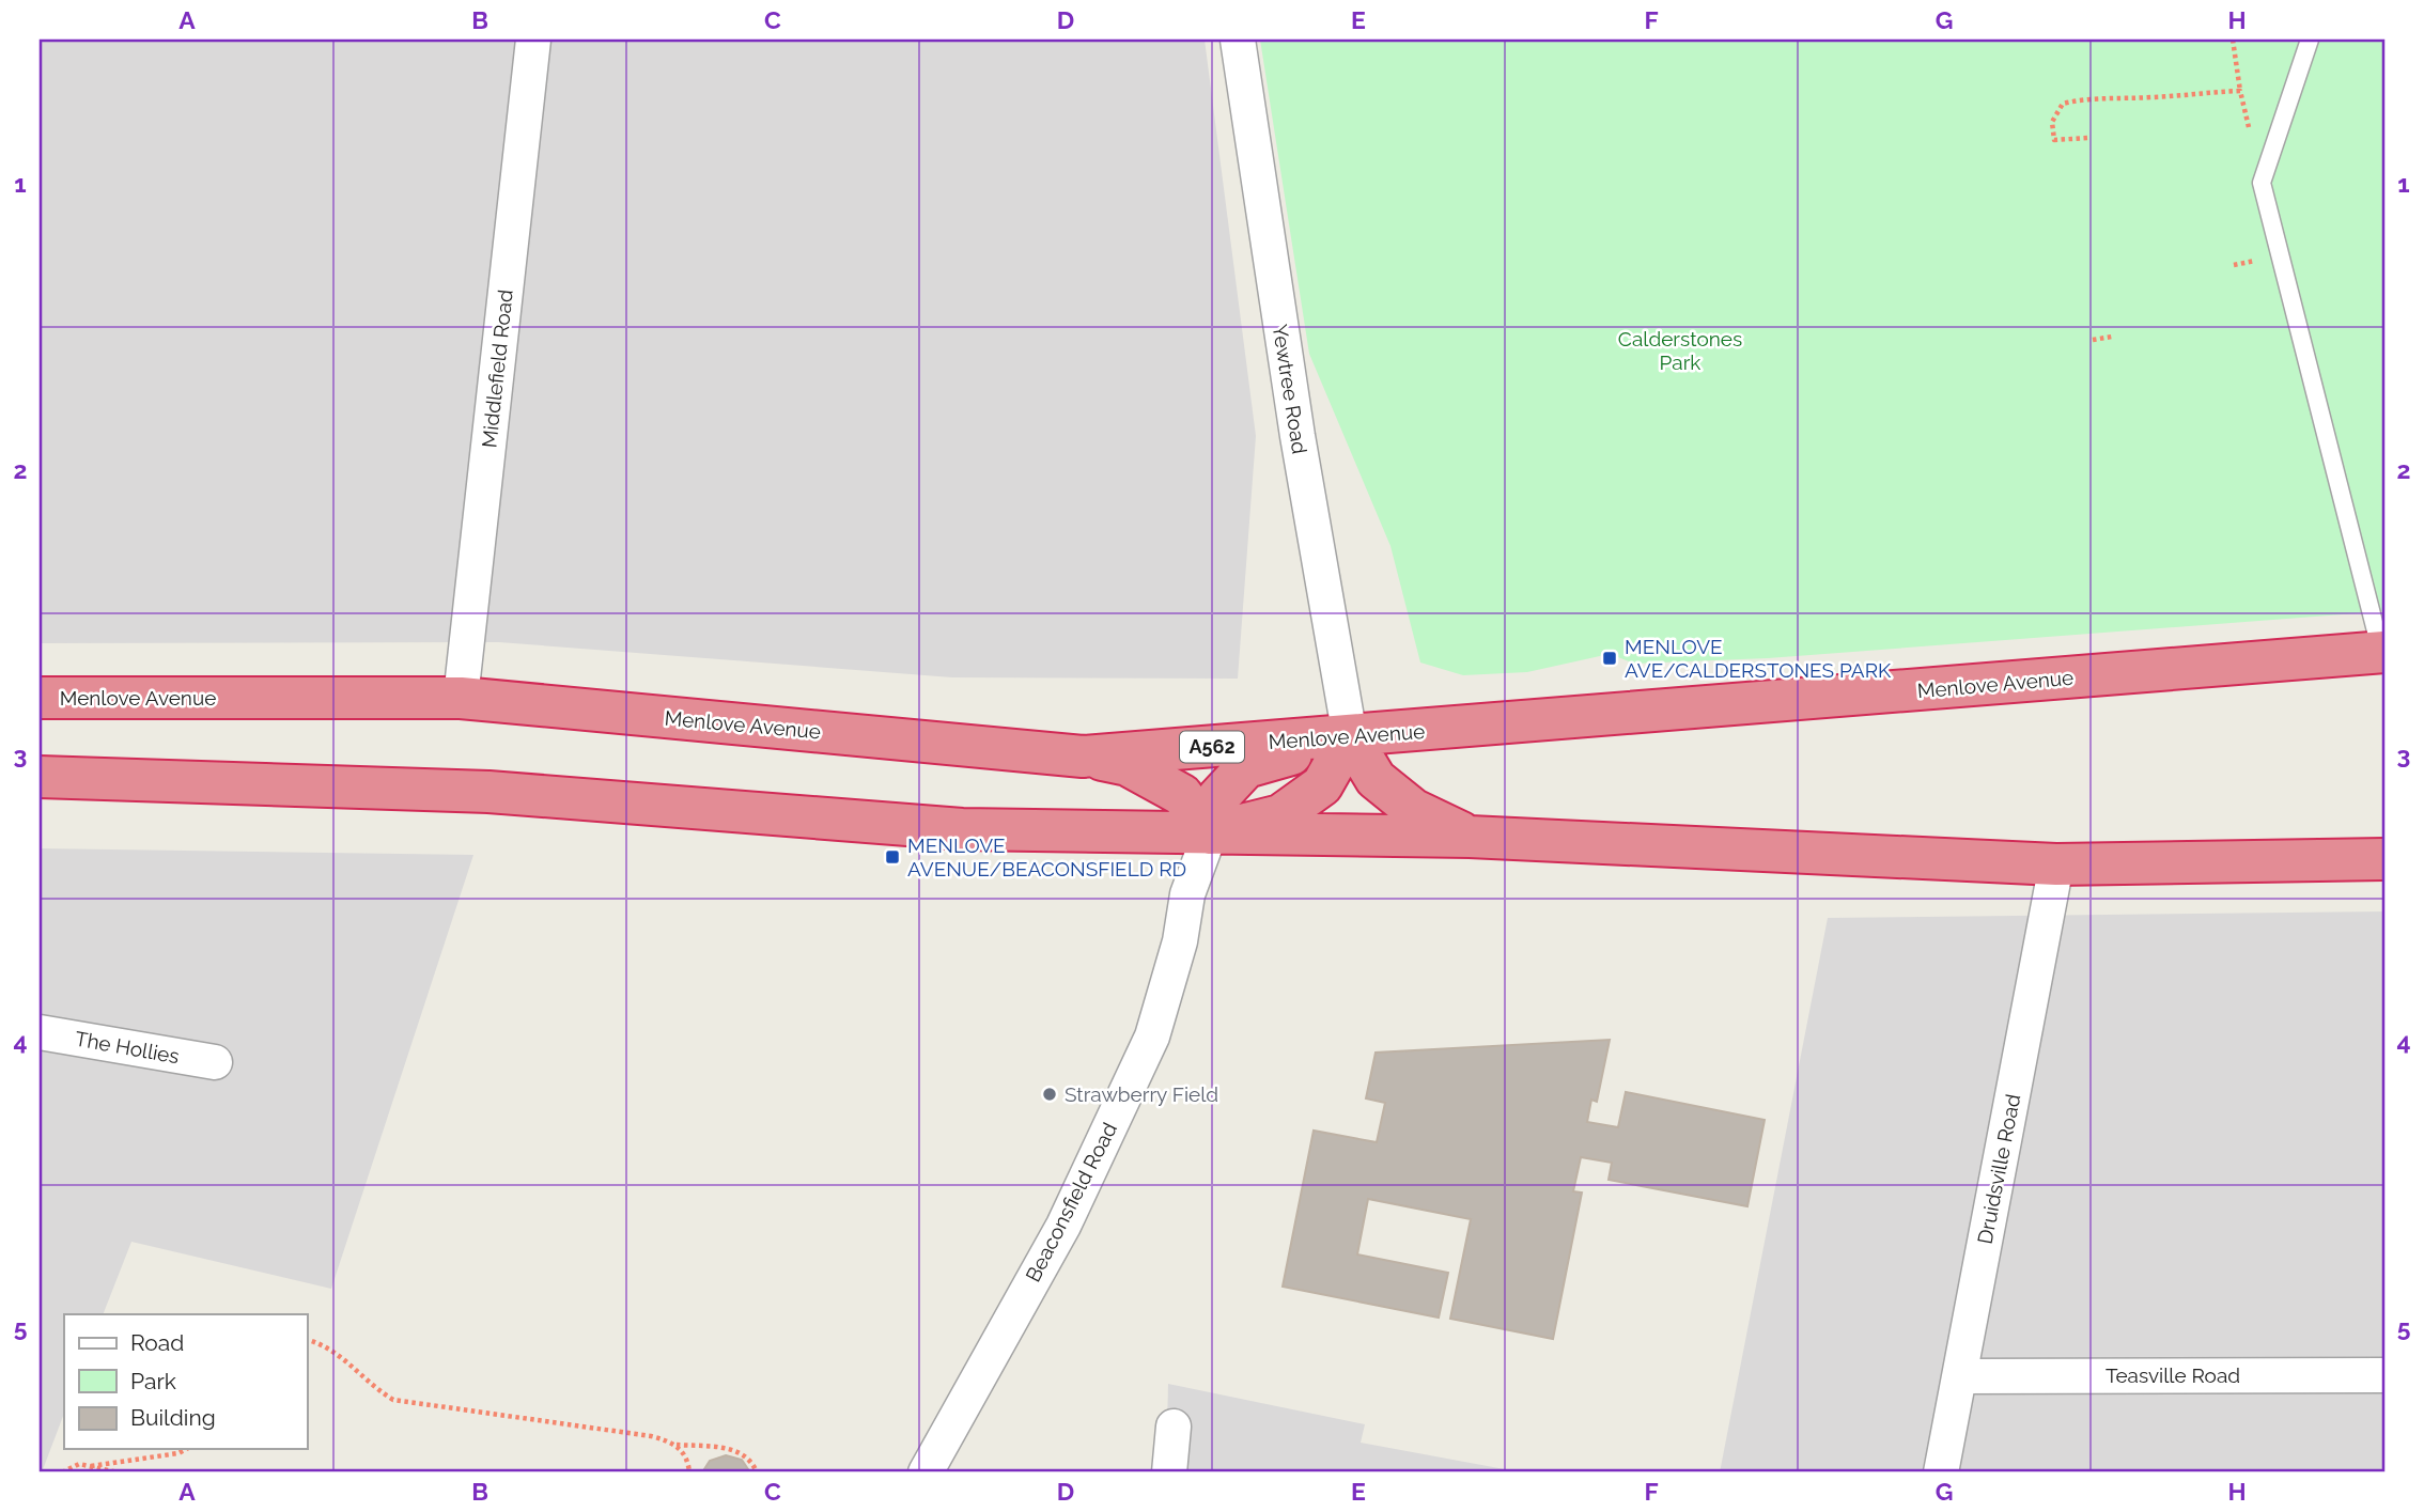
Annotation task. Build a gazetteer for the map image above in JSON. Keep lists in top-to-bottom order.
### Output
{
  "streets": {
    "highway": ["Menlove Avenue", "A562"],
    "street": [
      "Middlefield Road",
      "Yewtree Road",
      "The Hollies",
      "Druidsville Road",
      "Beaconsfield Road",
      "Teasville Road"
    ]
  },
  "crossings": [
    ["Middlefield Road", "Menlove Avenue"],
    ["Yewtree Road", "Menlove Avenue"],
    ["Druidsville Road", "Teasville Road"]
  ],
  "parks": ["Calderstones Park"],
  "places": {
    "transit": ["MENLOVE AVE/CALDERSTONES PARK", "MENLOVE AVENUE/BEACONSFIELD RD"],
    "other": ["Strawberry Field"]
  },
  "legend": ["Road", "Park", "Building"],
  "grid": {
    "columns": [
      "A",
      "B",
      "C",
      "D",
      "E",
      "F",
      "G",
      "H"
    ],
    "rows": [
      "1",
      "2",
      "3",
      "4",
      "5"
    ]
  }
}
